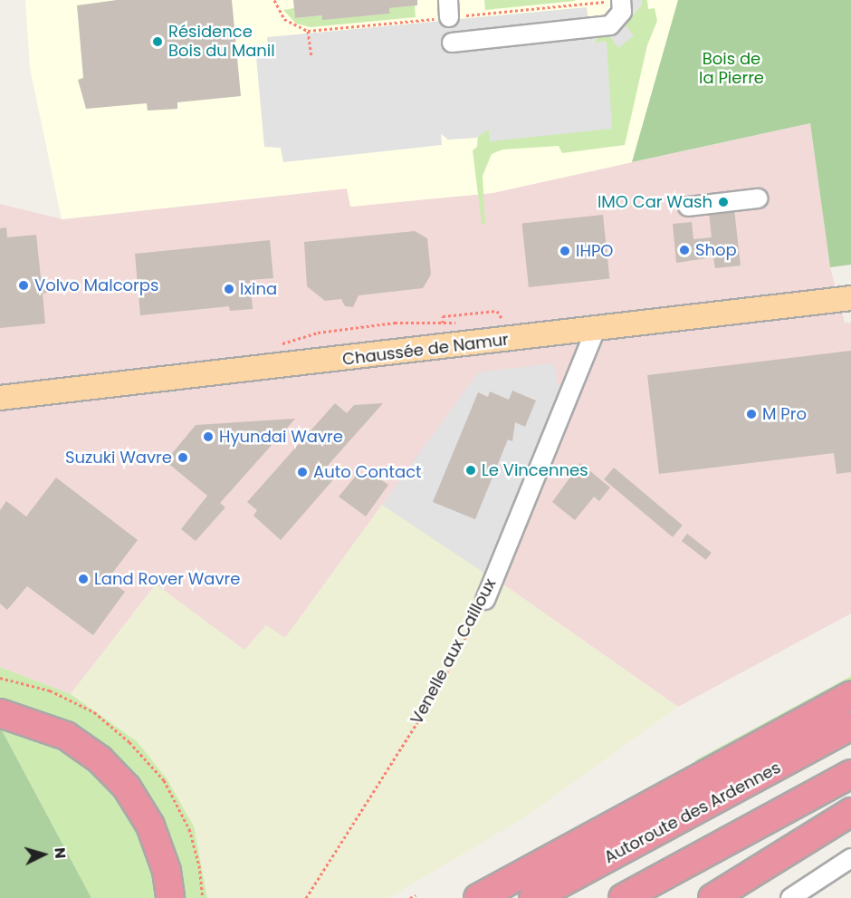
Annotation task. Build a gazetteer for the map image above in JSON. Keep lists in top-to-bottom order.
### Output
{
  "streets": {
    "highway": ["Autoroute des Ardennes"],
    "main road": ["Chaussée de Namur"],
    "street": ["Venelle aux Cailloux"]
  },
  "crossings": [
    ["Chaussée de Namur", "Venelle aux Cailloux"]
  ],
  "parks": ["Bois de la Pierre"],
  "places": [
    "Résidence Bois du Manil",
    "IMO Car Wash",
    "Shop",
    "IHPO",
    "Volvo Malcorps",
    "Ixina",
    "M Pro",
    "Hyundai Wavre",
    "Suzuki Wavre",
    "Le Vincennes",
    "Auto Contact",
    "Land Rover Wavre"
  ],
  "north": "right"
}
